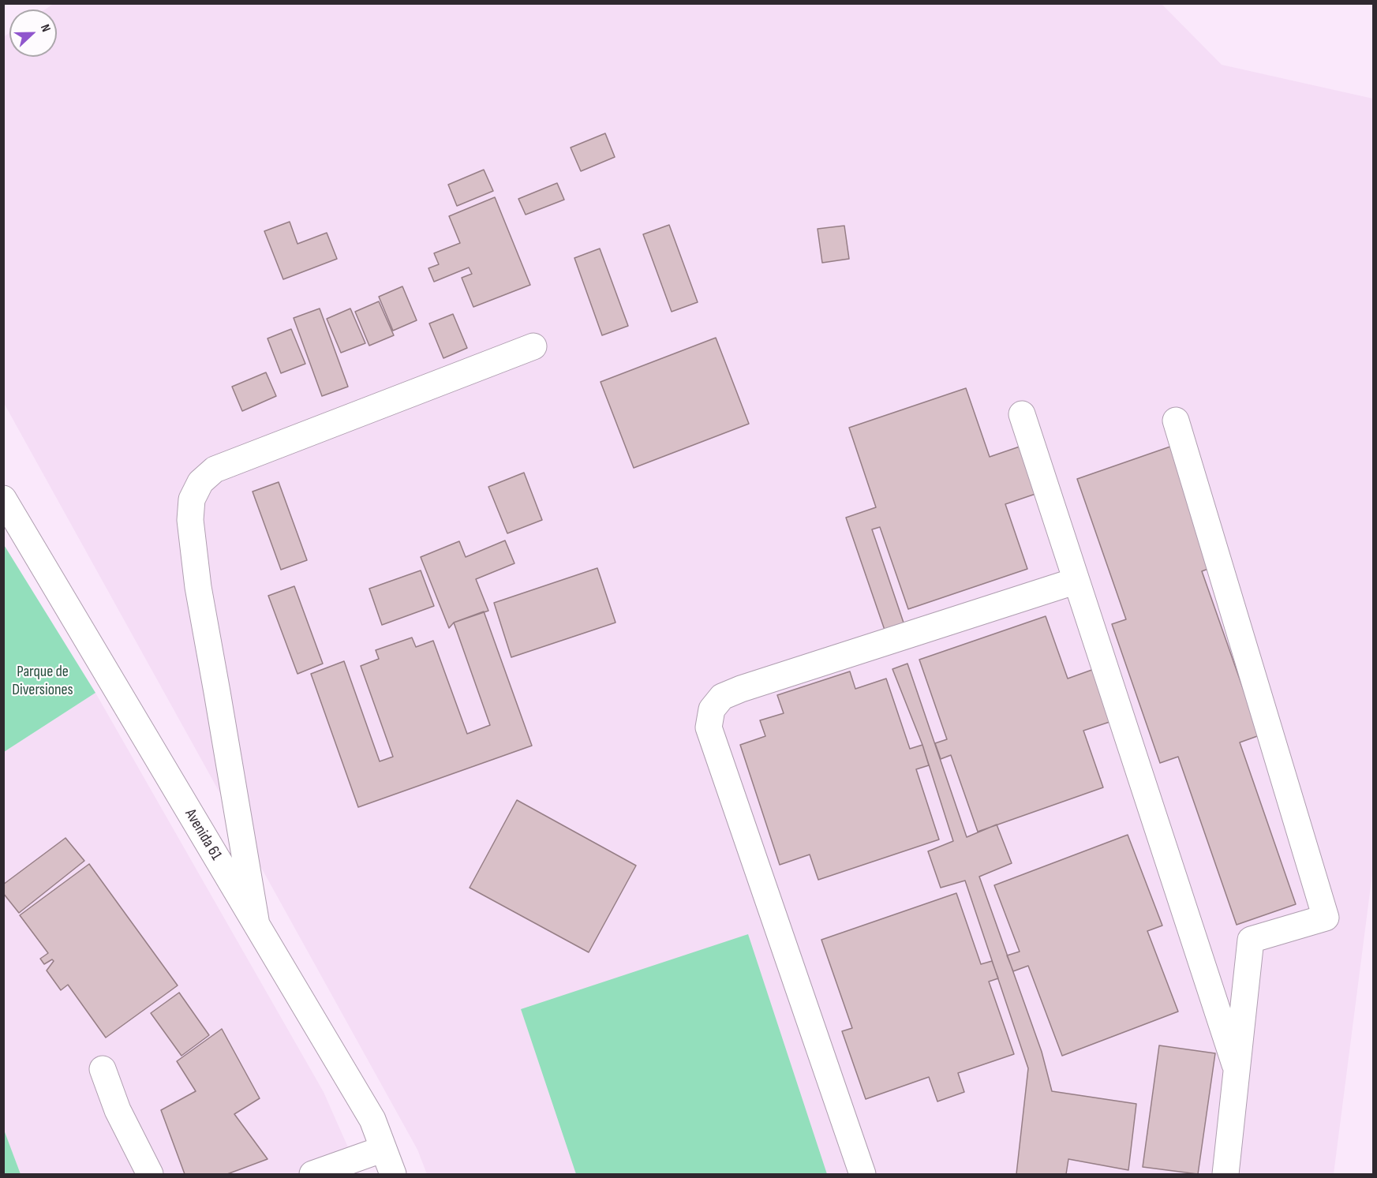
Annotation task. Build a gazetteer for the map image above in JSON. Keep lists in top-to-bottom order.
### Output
{
  "streets": {
    "street": ["Avenida 61"]
  },
  "parks": ["Parque de Diversiones"],
  "north": "right"
}
